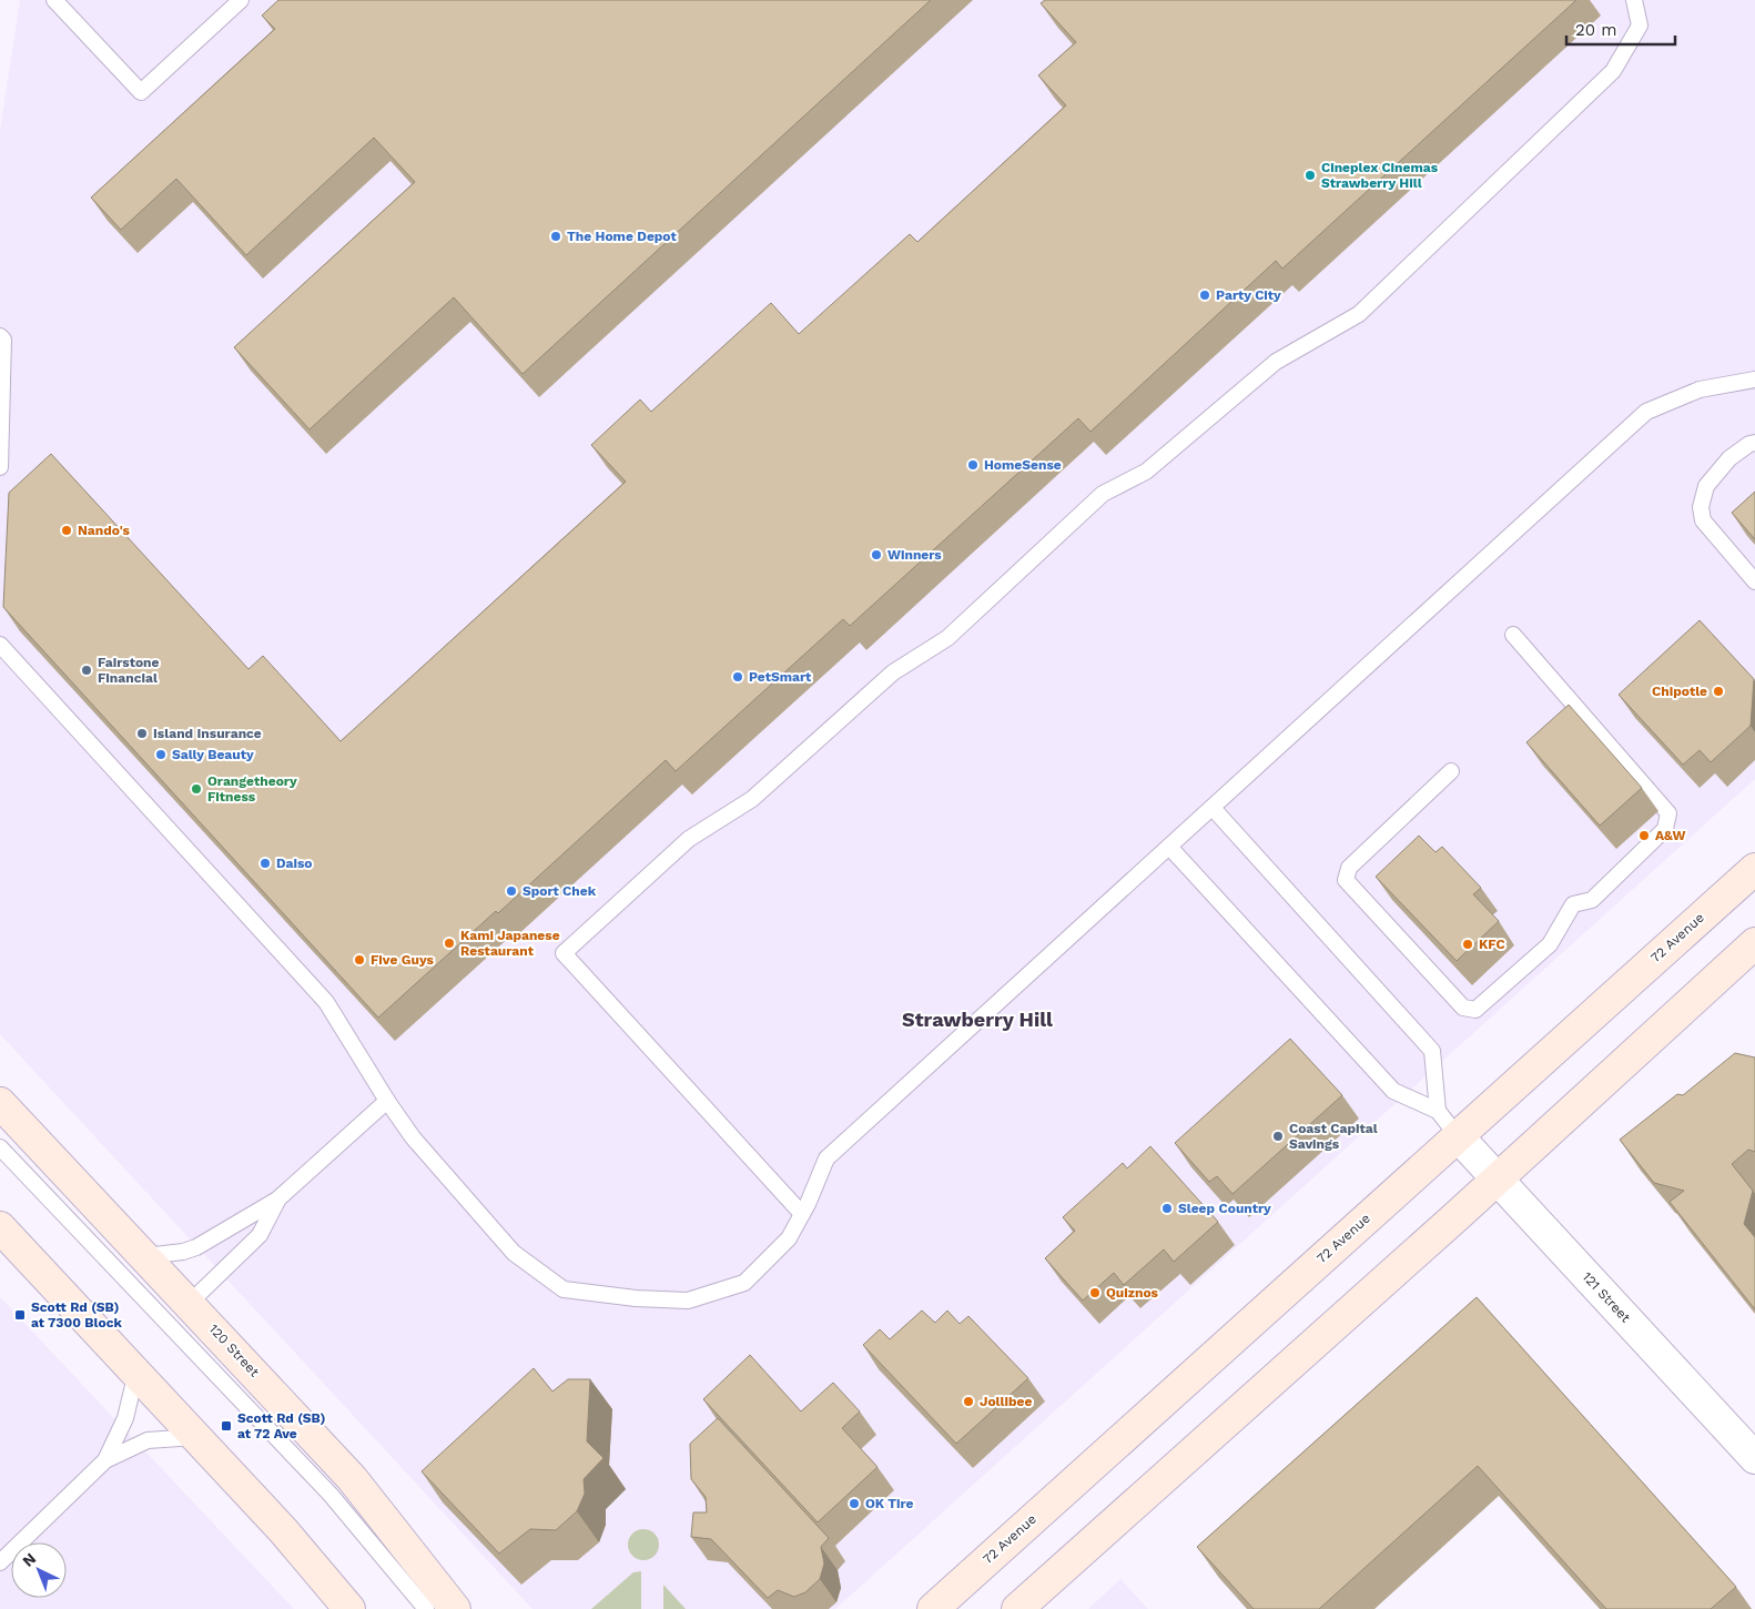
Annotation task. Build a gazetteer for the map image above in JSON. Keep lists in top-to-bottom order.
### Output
{
  "streets": {
    "main road": ["72 Avenue", "120 Street"],
    "street": ["121 Street"]
  },
  "crossings": [
    ["72 Avenue", "121 Street"]
  ],
  "districts": ["Strawberry Hill"],
  "places": {
    "other": [
      "Cineplex Cinemas Strawberry Hill",
      "The Home Depot",
      "Party City",
      "HomeSense",
      "Nando's",
      "Winners",
      "Fairstone Financial",
      "PetSmart",
      "Chipotle",
      "Island Insurance",
      "Sally Beauty",
      "Orangetheory Fitness",
      "A&W",
      "Daiso",
      "Sport Chek",
      "Kami Japanese Restaurant",
      "KFC",
      "Five Guys",
      "Coast Capital Savings",
      "Sleep Country",
      "Quiznos",
      "Jollibee",
      "OK Tire"
    ],
    "transit": ["Scott Rd (SB) at 7300 Block", "Scott Rd (SB) at 72 Ave"]
  },
  "scale_bar": "20 m",
  "north": "top left"
}
